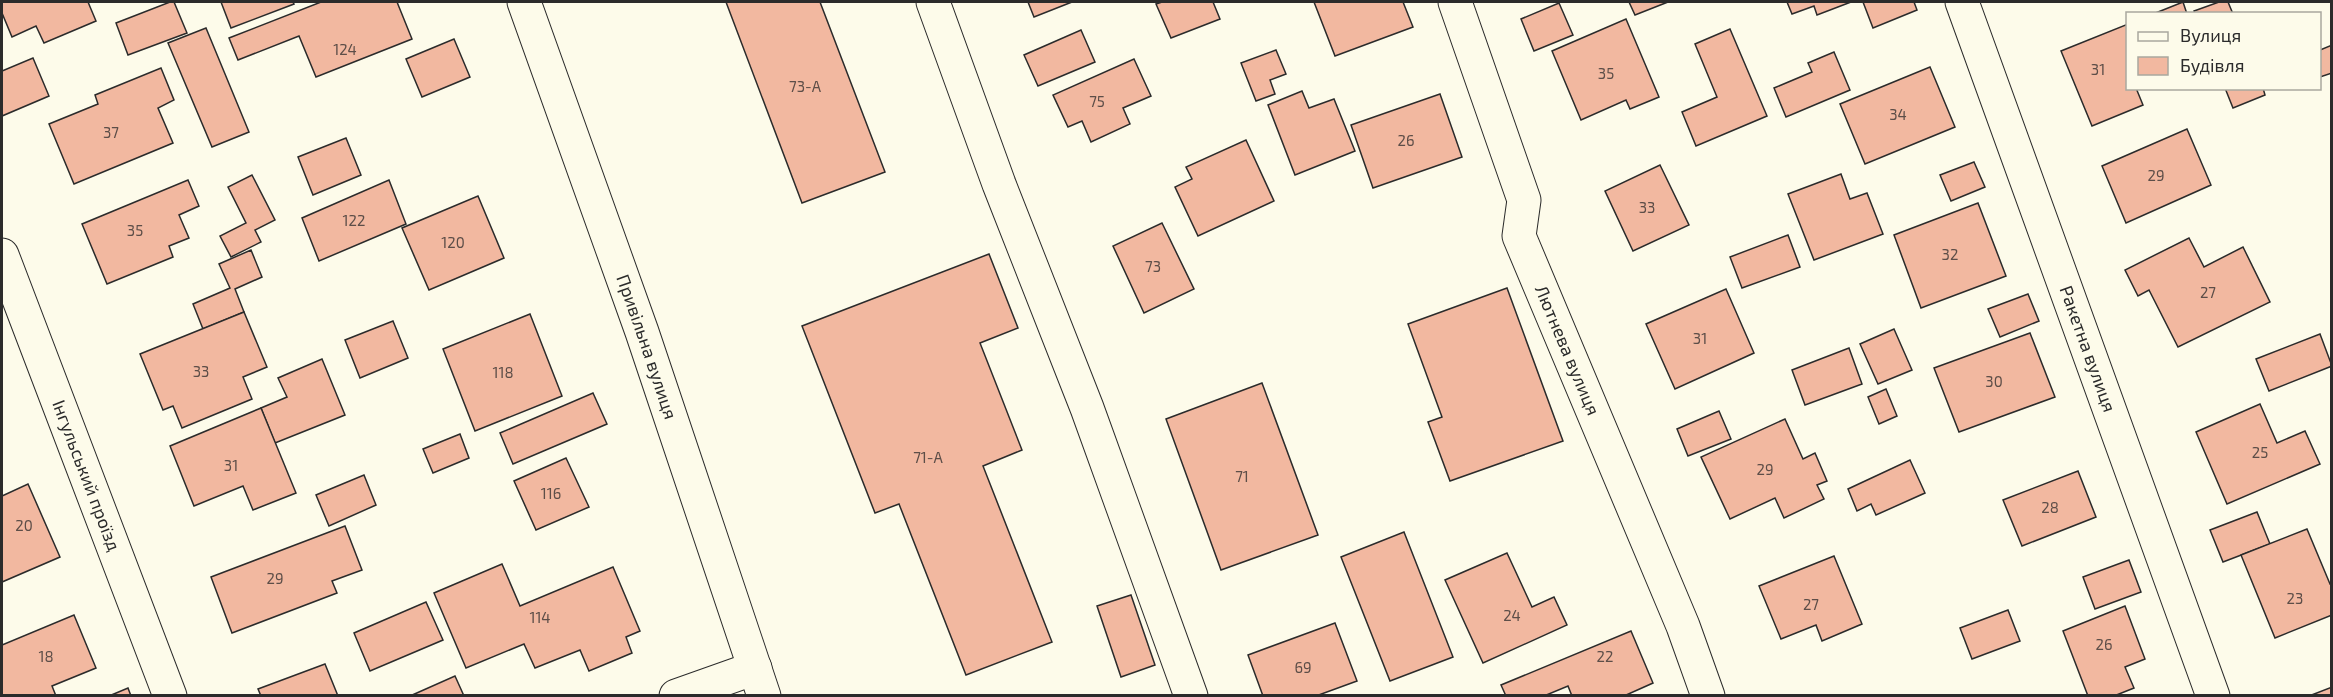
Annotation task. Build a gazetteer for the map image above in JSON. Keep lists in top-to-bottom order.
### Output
{
  "streets": {
    "street": [
      "Привільна вулиця",
      "Ракетна вулиця",
      "Лютнева вулиця",
      "Інгульський проїзд"
    ]
  },
  "house_numbers": [
    "124",
    "31",
    "35",
    "73-А",
    "75",
    "34",
    "37",
    "26",
    "29",
    "33",
    "122",
    "35",
    "120",
    "32",
    "73",
    "27",
    "31",
    "33",
    "118",
    "30",
    "25",
    "71-А",
    "31",
    "29",
    "71",
    "116",
    "28",
    "20",
    "29",
    "23",
    "27",
    "24",
    "114",
    "26",
    "18",
    "22",
    "69"
  ],
  "legend": ["Вулиця", "Будівля"]
}
